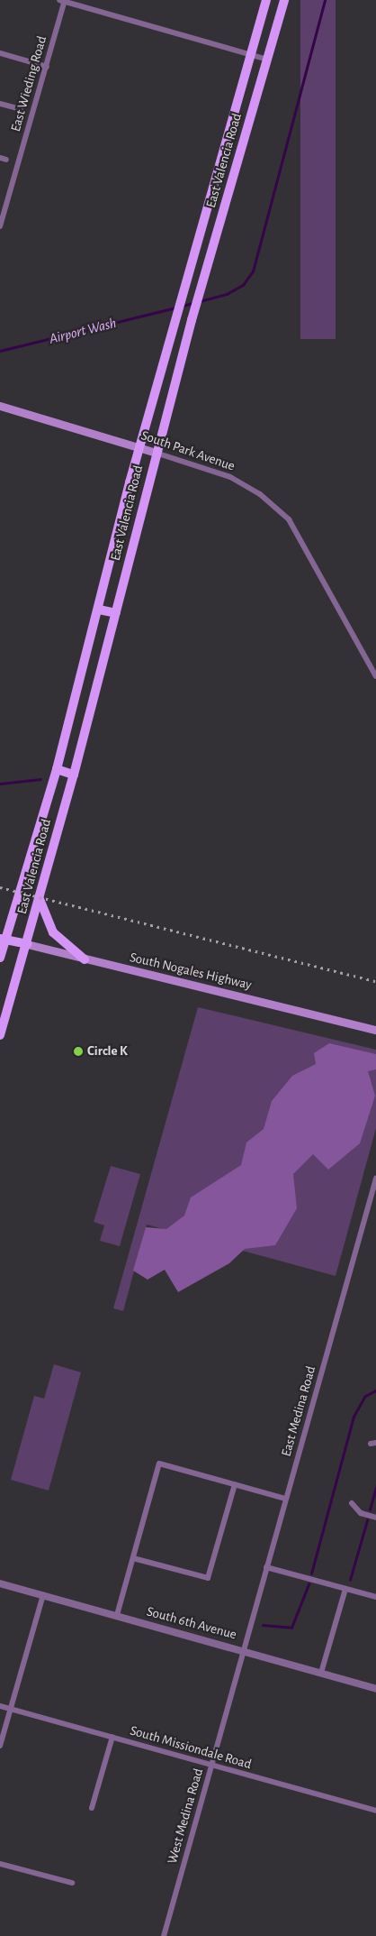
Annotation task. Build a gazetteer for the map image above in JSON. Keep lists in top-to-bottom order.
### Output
{
  "streets": {
    "main road": ["East Valencia Road", "South Park Avenue", "South Nogales Highway"],
    "street": [
      "East Wieding Road",
      "East Medina Road",
      "South 6th Avenue",
      "South Missiondale Road",
      "West Medina Road"
    ]
  },
  "crossings": [
    ["East Valencia Road", "South Park Avenue"],
    ["East Valencia Road", "South Nogales Highway"],
    ["East Medina Road", "South 6th Avenue"],
    ["East Medina Road", "West Medina Road"],
    ["South 6th Avenue", "West Medina Road"],
    ["South Missiondale Road", "West Medina Road"]
  ],
  "water": ["Airport Wash"],
  "places": ["Circle K"]
}
